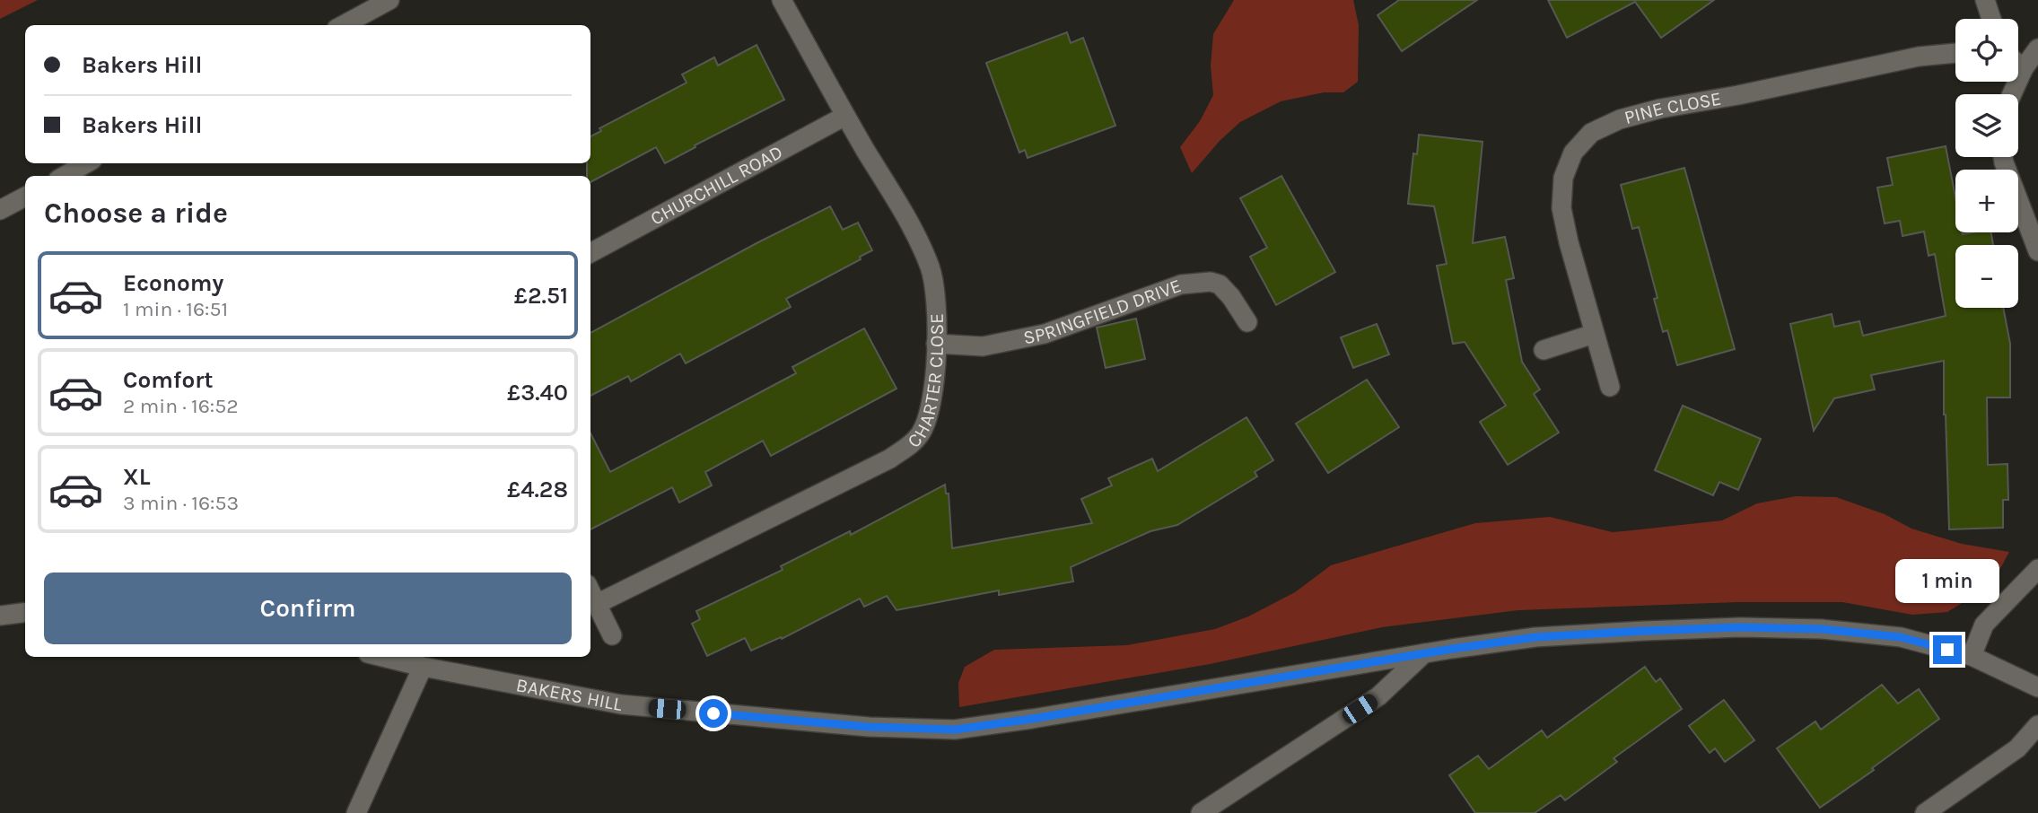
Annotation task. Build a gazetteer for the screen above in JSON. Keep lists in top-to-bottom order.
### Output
{
  "streets": {
    "street": [
      "PINE CLOSE",
      "CHURCHILL ROAD",
      "SPRINGFIELD DRIVE",
      "CHARTER CLOSE",
      "BAKERS HILL"
    ]
  },
  "crossings": [
    ["CHURCHILL ROAD", "CHARTER CLOSE"],
    ["SPRINGFIELD DRIVE", "CHARTER CLOSE"]
  ],
  "page": {
    "map_buttons": ["+", "−"],
    "banner": ["Bakers Hill", "Bakers Hill"],
    "heading": "Choose a ride",
    "list": [
      {
        "name": "Economy",
        "note": "1 min · 16:51",
        "value": "£2.51"
      },
      {
        "name": "Comfort",
        "note": "2 min · 16:52",
        "value": "£3.40"
      },
      {
        "name": "XL",
        "note": "3 min · 16:53",
        "value": "£4.28"
      }
    ],
    "bubble": "1 min",
    "buttons": "Confirm"
  }
}
